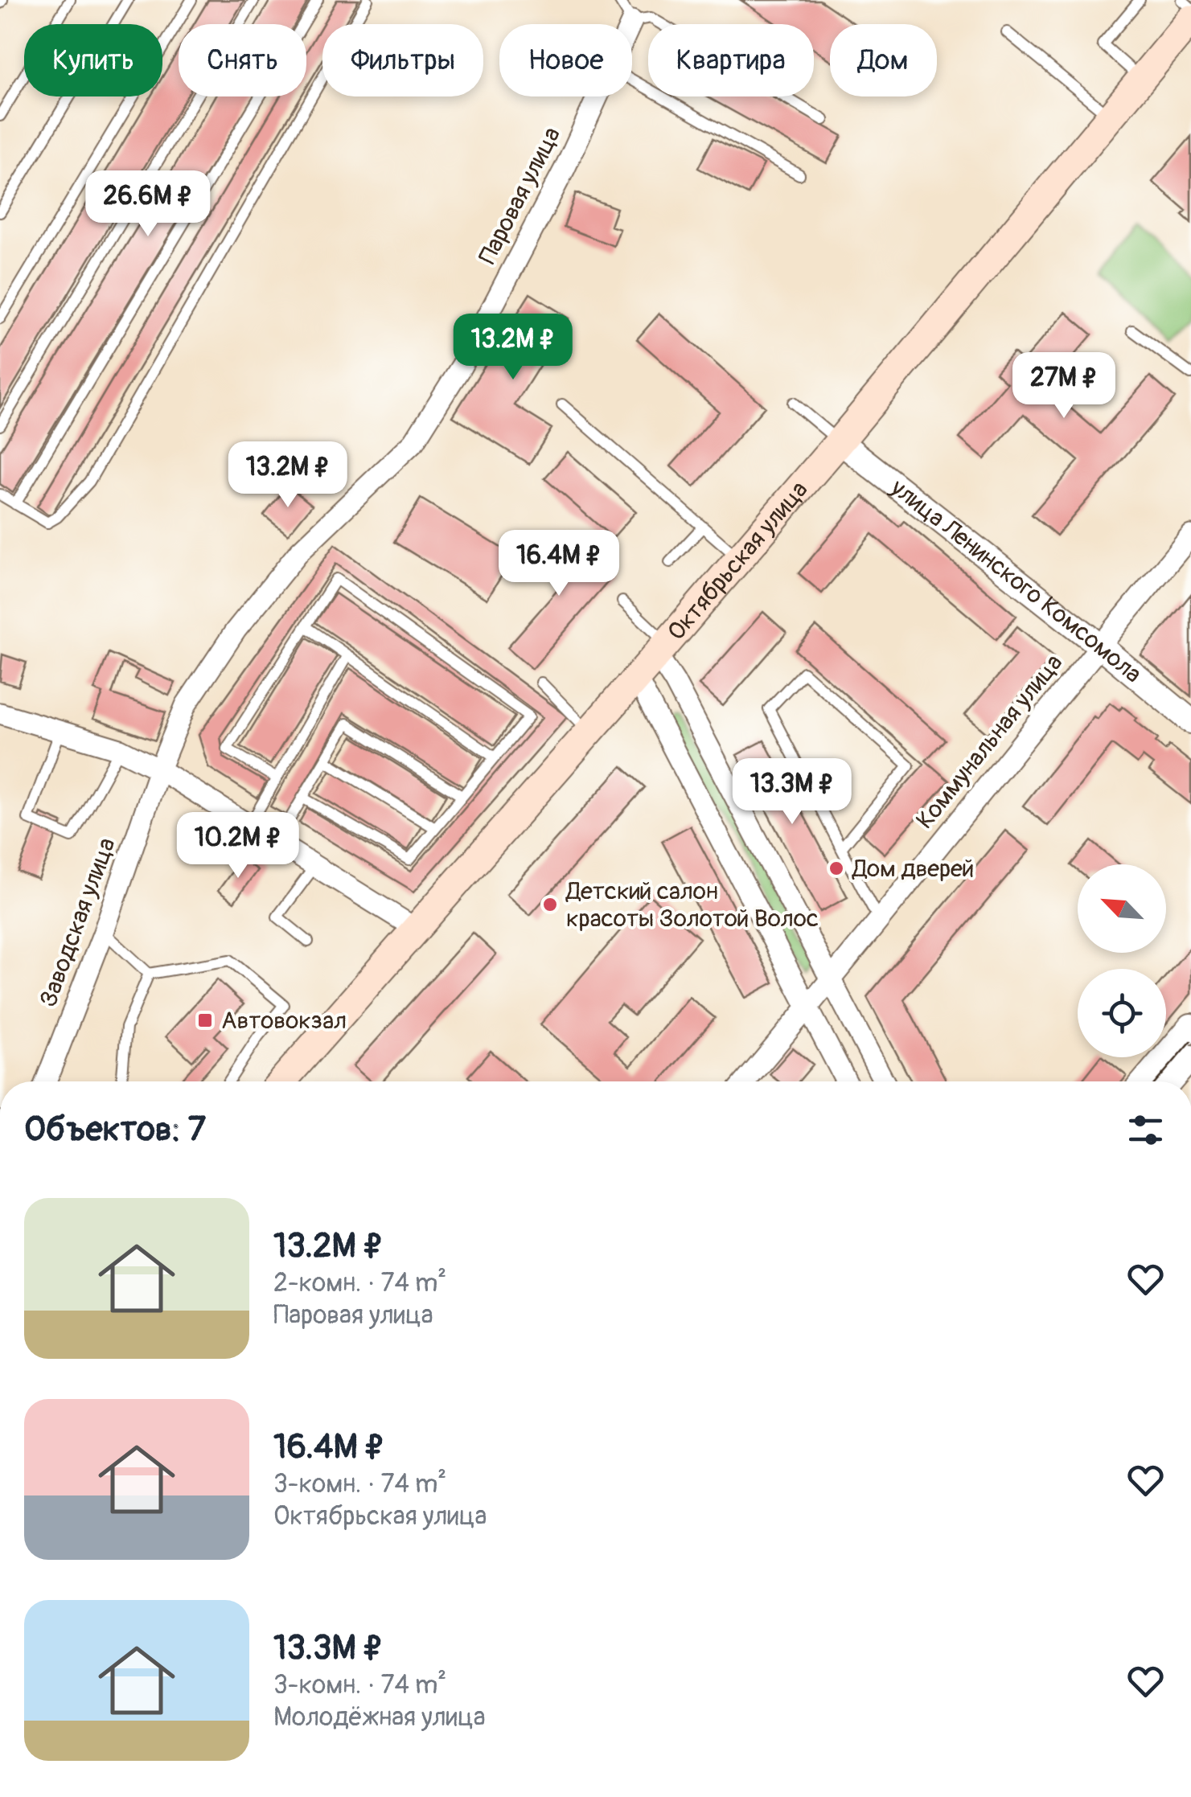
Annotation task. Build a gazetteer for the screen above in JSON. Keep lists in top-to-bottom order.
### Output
{
  "streets": {
    "main road": ["Октябрьская улица"],
    "street": [
      "Паровая улица",
      "улица Ленинского Комсомола",
      "Коммунальная улица",
      "Заводская улица"
    ]
  },
  "crossings": [
    ["Паровая улица", "Заводская улица"],
    ["Октябрьская улица", "улица Ленинского Комсомола"],
    ["улица Ленинского Комсомола", "Коммунальная улица"]
  ],
  "places": {
    "other": ["Дом дверей", "Детский салон красоты Золотой Волос"],
    "transit": ["Автовокзал"]
  },
  "north": "top left",
  "page": {
    "chip": [
      "Купить",
      "Снять",
      "Фильтры",
      "Новое",
      "Квартира",
      "Дом"
    ],
    "price": [
      "26.6M ₽",
      "13.2M ₽",
      "27M ₽",
      "13.2M ₽",
      "16.4M ₽",
      "13.3M ₽",
      "10.2M ₽"
    ],
    "heading": "Объектов: 7",
    "list": [
      {
        "name": "13.2M ₽",
        "note": "2-комн. · 74 m² · Паровая улица"
      },
      {
        "name": "16.4M ₽",
        "note": "3-комн. · 74 m² · Октябрьская улица"
      },
      {
        "name": "13.3M ₽",
        "note": "3-комн. · 74 m² · Молодёжная улица"
      }
    ]
  }
}
